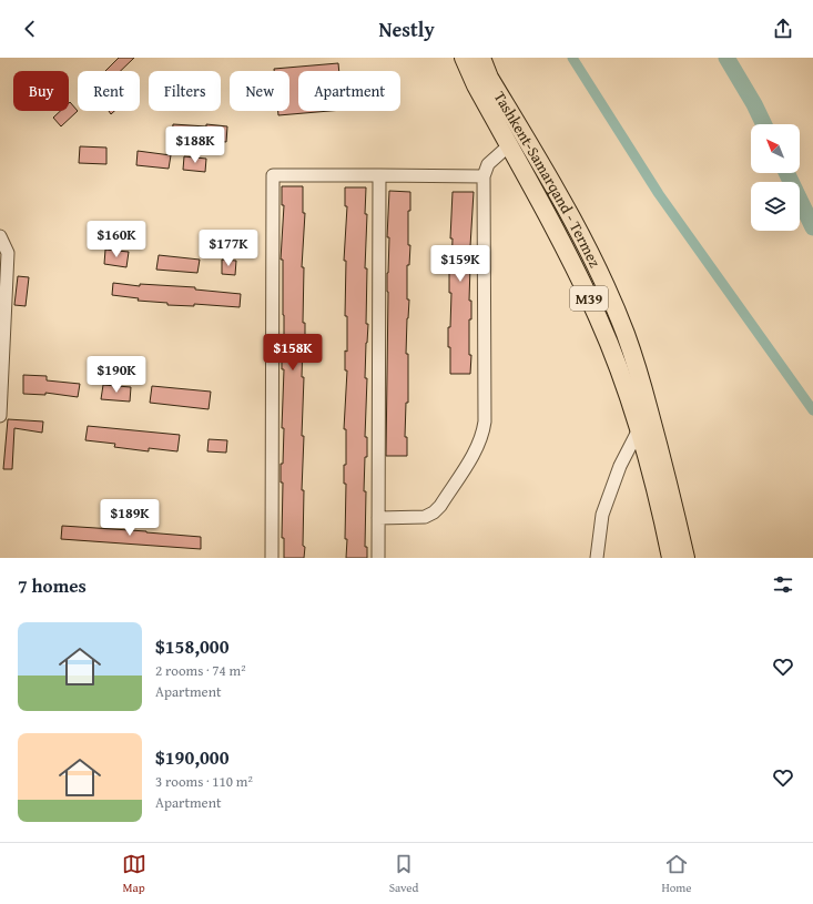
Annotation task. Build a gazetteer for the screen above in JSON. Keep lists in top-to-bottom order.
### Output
{
  "streets": {
    "highway": ["Tashkent-Samarqand - Termez", "M39"]
  },
  "north": "top left",
  "page": {
    "header": "Nestly",
    "chip": [
      "Buy",
      "Rent",
      "Filters",
      "New",
      "Apartment"
    ],
    "price": [
      "$188K",
      "$160K",
      "$177K",
      "$159K",
      "$158K",
      "$190K",
      "$189K"
    ],
    "heading": "7 homes",
    "list": [
      {
        "name": "$158,000",
        "note": "2 rooms · 74 m² · Apartment"
      },
      {
        "name": "$190,000",
        "note": "3 rooms · 110 m² · Apartment"
      }
    ],
    "tabs": ["Map", "Saved", "Home"]
  }
}
